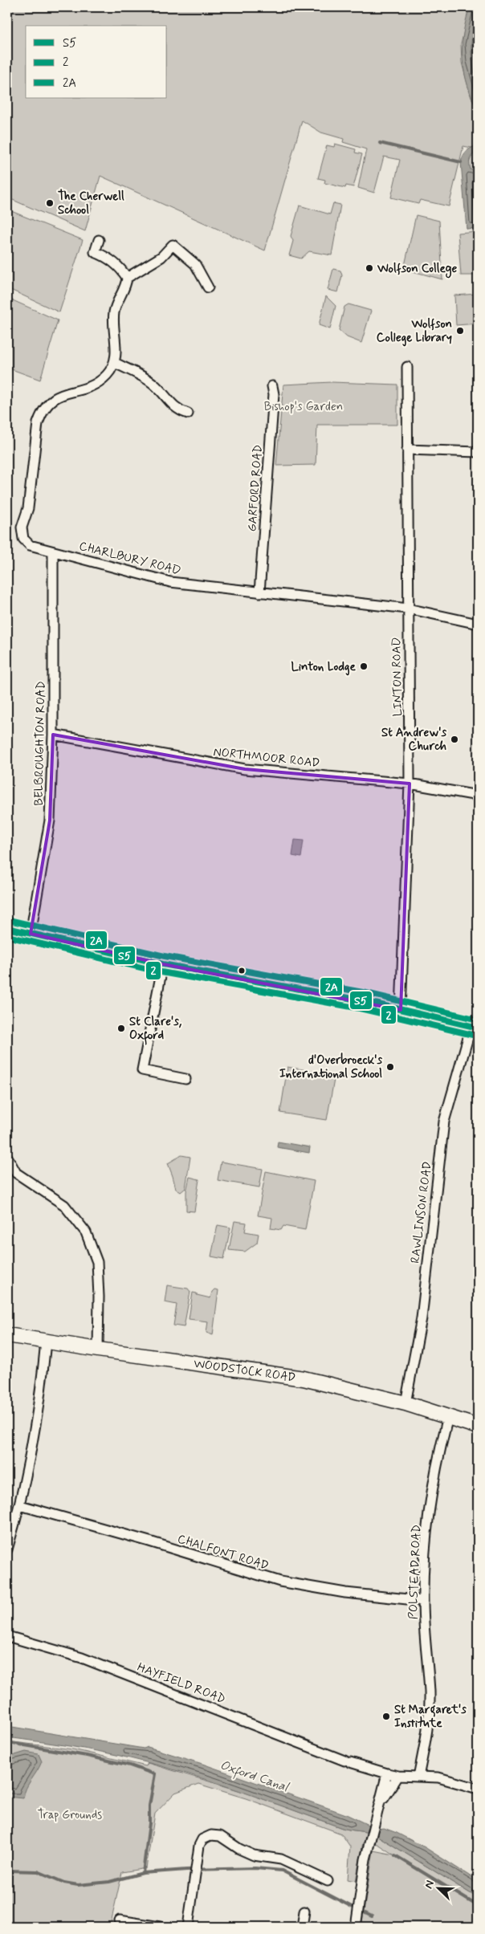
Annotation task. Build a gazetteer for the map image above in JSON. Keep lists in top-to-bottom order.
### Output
{
  "streets": {
    "main road": ["WOODSTOCK ROAD"],
    "street": [
      "GARFORD ROAD",
      "CHARLBURY ROAD",
      "LINTON ROAD",
      "BELBROUGHTON ROAD",
      "NORTHMOOR ROAD",
      "RAWLINSON ROAD",
      "CHALFONT ROAD",
      "POLSTEAD ROAD",
      "HAYFIELD ROAD"
    ]
  },
  "crossings": [
    ["GARFORD ROAD", "CHARLBURY ROAD"],
    ["CHARLBURY ROAD", "LINTON ROAD"],
    ["CHARLBURY ROAD", "BELBROUGHTON ROAD"],
    ["LINTON ROAD", "NORTHMOOR ROAD"],
    ["BELBROUGHTON ROAD", "NORTHMOOR ROAD"],
    ["RAWLINSON ROAD", "WOODSTOCK ROAD"],
    ["WOODSTOCK ROAD", "POLSTEAD ROAD"],
    ["CHALFONT ROAD", "POLSTEAD ROAD"],
    ["POLSTEAD ROAD", "HAYFIELD ROAD"]
  ],
  "water": ["Oxford Canal"],
  "parks": ["Bishop's Garden", "Trap Grounds"],
  "places": [
    "The Cherwell School",
    "Wolfson College",
    "Wolfson College Library",
    "Linton Lodge",
    "St Andrew's Church",
    "St Clare's, Oxford",
    "d'Overbroeck's International School",
    "St Margaret's Institute"
  ],
  "lines": ["transit line 2A", "transit line S5", "transit line 2"],
  "legend": ["S5", "2", "2A"],
  "north": "top left"
}
